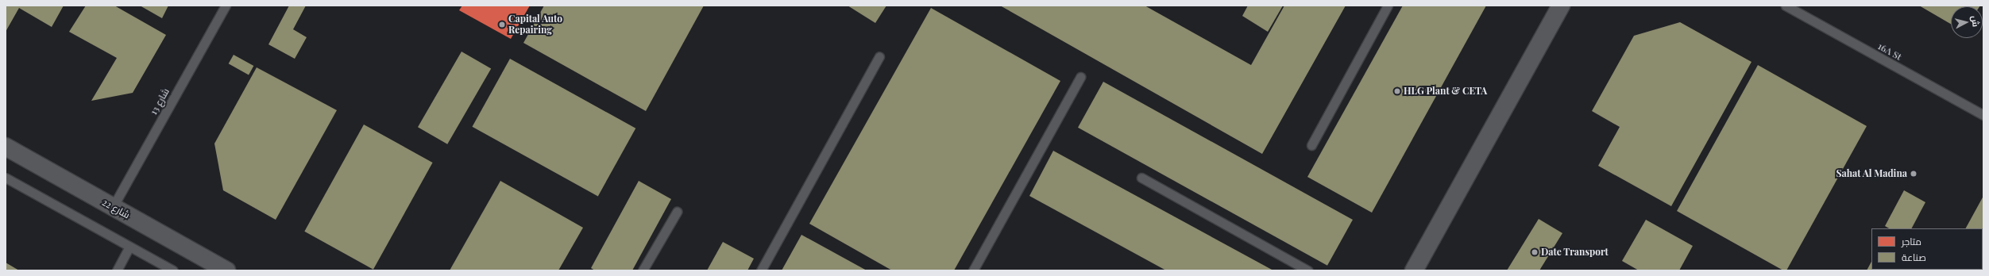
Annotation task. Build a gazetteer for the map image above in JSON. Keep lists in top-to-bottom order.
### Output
{
  "streets": {
    "street": ["شارع 22"],
    "lane": ["16A St", "شارع 13"]
  },
  "crossings": [
    ["شارع 13", "شارع 22"]
  ],
  "places": [
    "Capital Auto Repairing",
    "HLG Plant & CETA",
    "Sahat Al Madina",
    "Date Transport"
  ],
  "legend": ["متاجر", "صناعة"],
  "north": "right"
}
